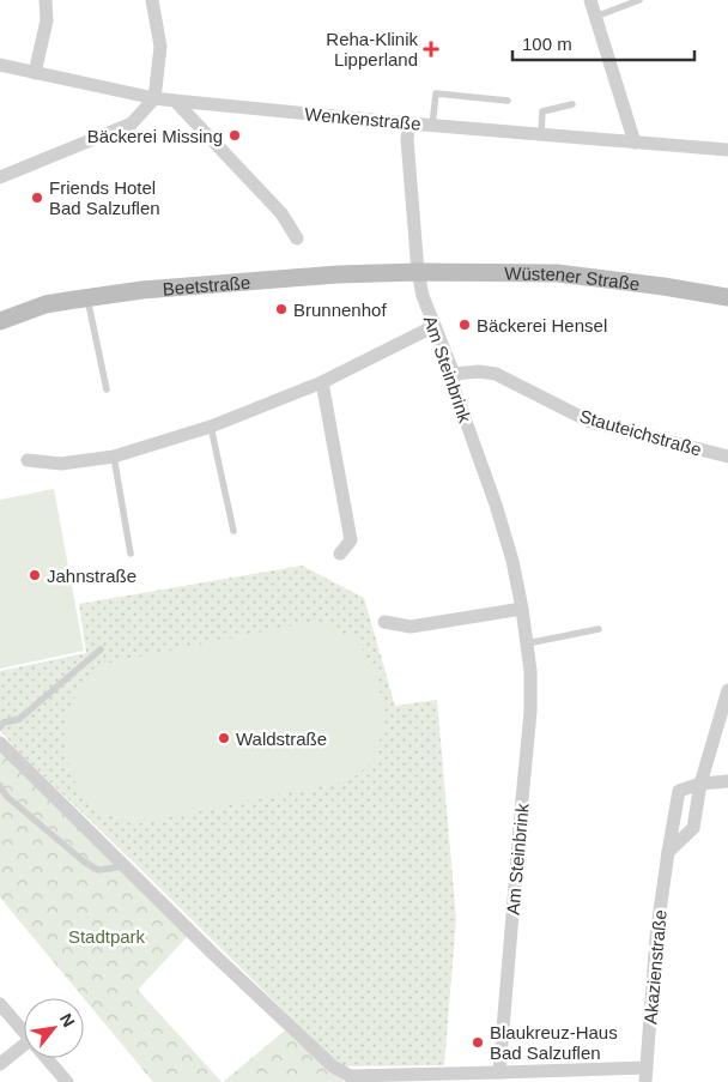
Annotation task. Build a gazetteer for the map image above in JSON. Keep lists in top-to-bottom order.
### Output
{
  "streets": {
    "main road": ["Wüstener Straße", "Beetstraße"],
    "street": [
      "Wenkenstraße",
      "Am Steinbrink",
      "Stauteichstraße",
      "Akazienstraße"
    ]
  },
  "crossings": [
    ["Wenkenstraße", "Am Steinbrink"],
    ["Wüstener Straße", "Beetstraße"],
    ["Wüstener Straße", "Am Steinbrink"],
    ["Beetstraße", "Am Steinbrink"],
    ["Am Steinbrink", "Stauteichstraße"]
  ],
  "parks": ["Stadtpark"],
  "places": {
    "health": ["Reha-Klinik Lipperland"],
    "other": [
      "Bäckerei Missing",
      "Friends Hotel Bad Salzuflen",
      "Brunnenhof",
      "Bäckerei Hensel",
      "Jahnstraße",
      "Waldstraße",
      "Blaukreuz-Haus Bad Salzuflen"
    ]
  },
  "scale_bar": "100 m",
  "north": "top right"
}
